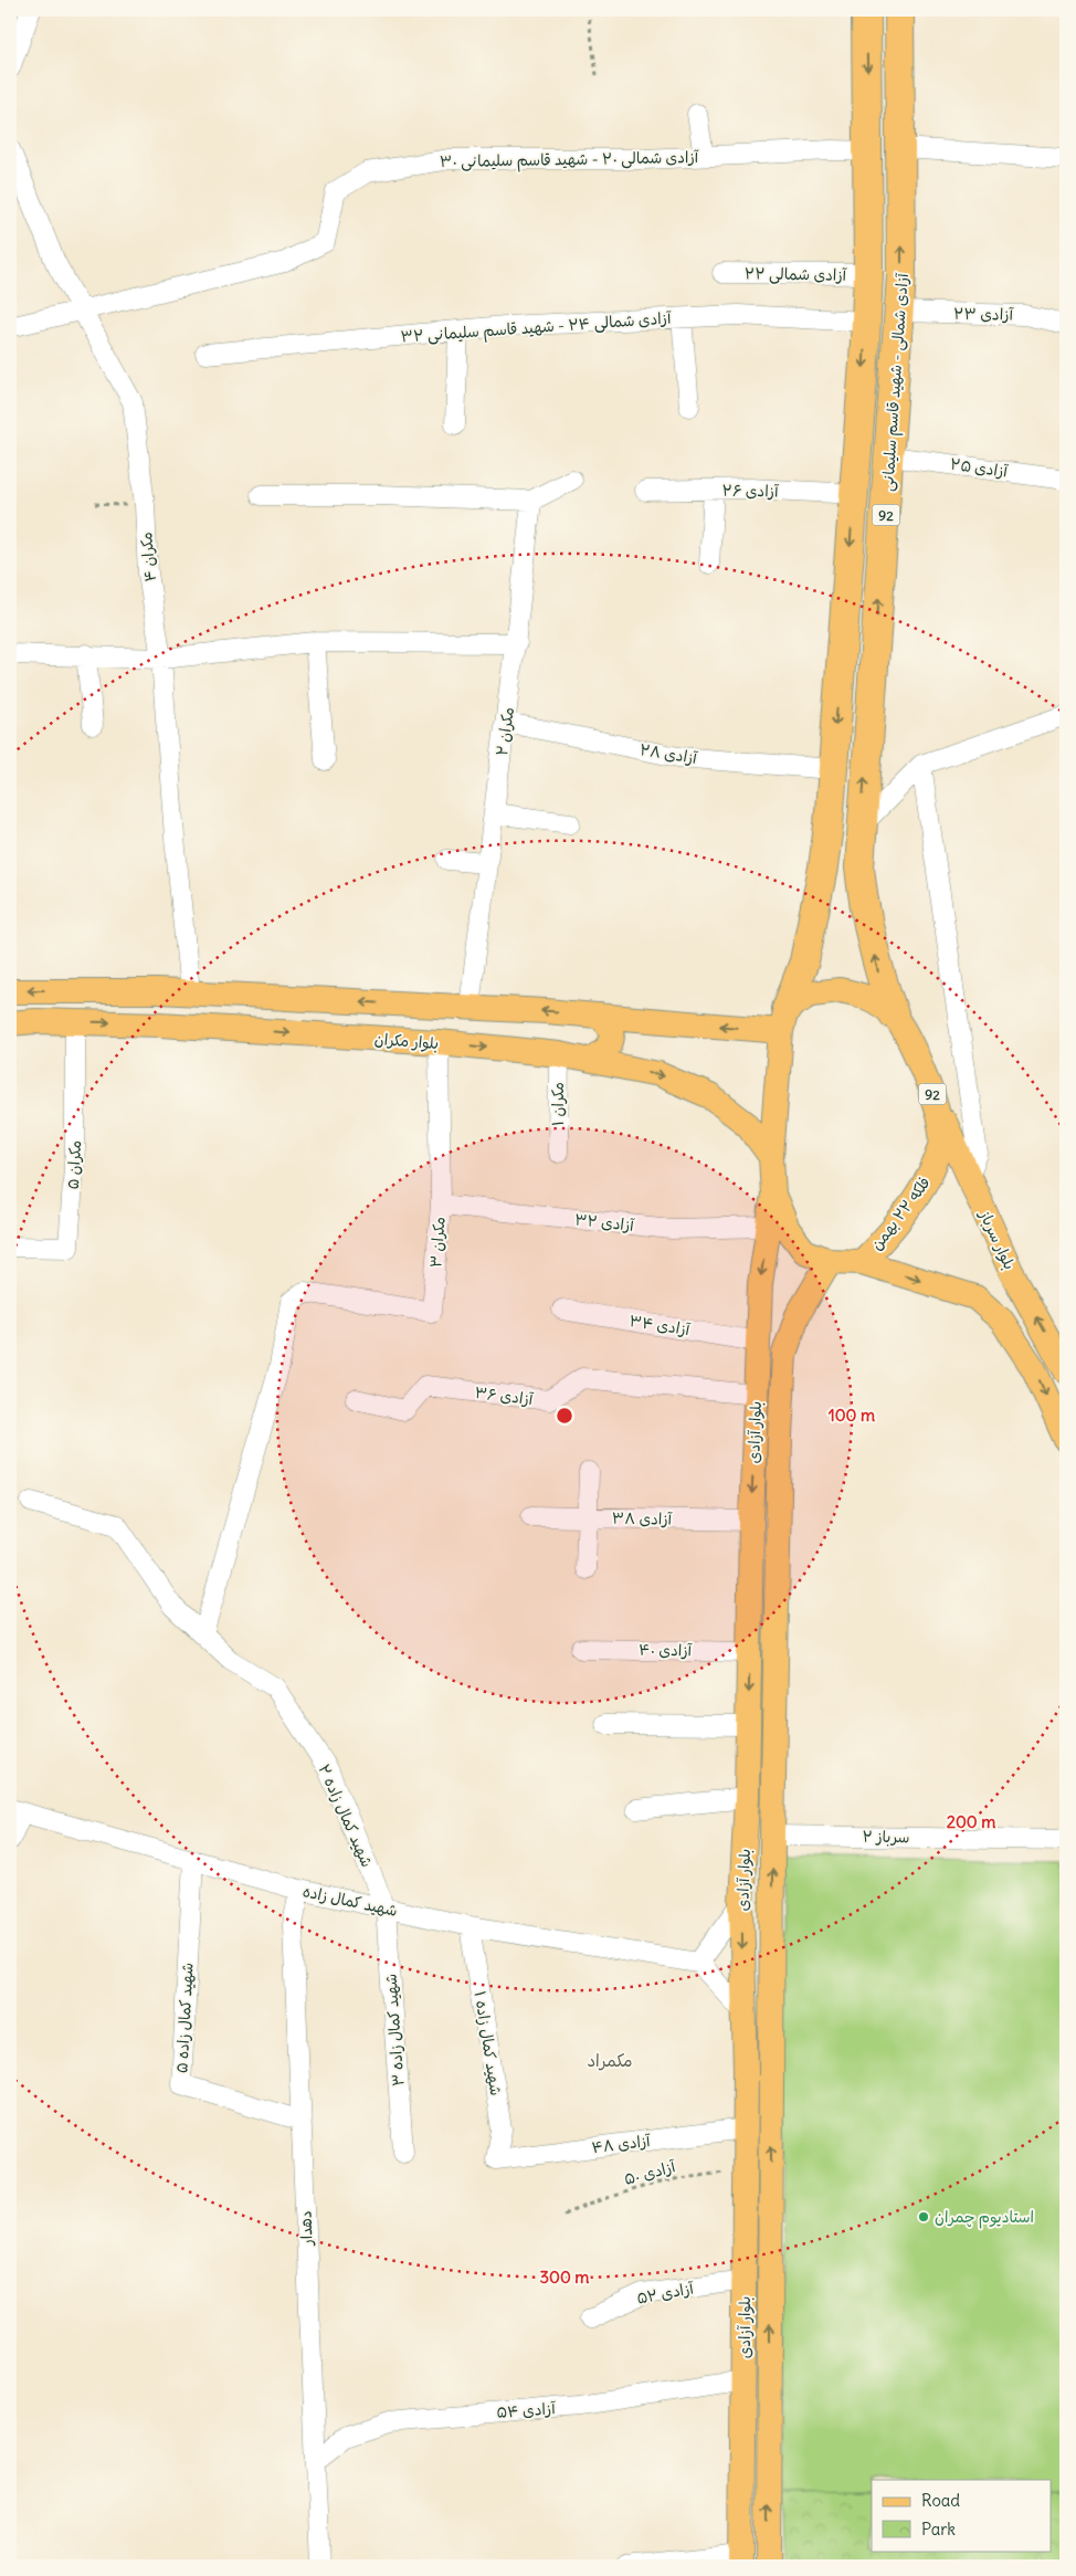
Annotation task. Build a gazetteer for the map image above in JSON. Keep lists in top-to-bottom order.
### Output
{
  "streets": {
    "highway": ["آزادی شمالی - شهید قاسم سلیمانی", "92"],
    "main road": [
      "بلوار مکران",
      "فلکه ۲۲ بهمن",
      "بلوار سرباز",
      "بلوار آزادی"
    ],
    "street": [
      "آزادی شمالی ۲۰ - شهید قاسم سلیمانی ۳۰",
      "آزادی شمالی ۲۲",
      "آزادی ۲۳",
      "آزادی شمالی ۲۴ - شهید قاسم سلیمانی ۳۲",
      "آزادی ۲۵",
      "آزادی ۲۶",
      "مکران ۴",
      "مکران ۲",
      "آزادی ۲۸",
      "مکران ۱",
      "مکران ۵",
      "آزادی ۳۲",
      "مکران ۳",
      "آزادی ۳۴",
      "آزادی ۳۶",
      "آزادی ۳۸",
      "آزادی ۴۰",
      "شهید کمال زاده ۲",
      "سرباز ۲",
      "شهید کمال زاده",
      "شهید کمال زاده ۵",
      "شهید کمال زاده ۳",
      "شهید کمال زاده ۱",
      "آزادی ۴۸",
      "دهدار",
      "آزادی ۵۲",
      "آزادی ۵۴"
    ],
    "path": ["آزادی ۵۰"]
  },
  "crossings": [
    ["آزادی شمالی ۲۰ - شهید قاسم سلیمانی ۳۰", "آزادی شمالی - شهید قاسم سلیمانی"],
    ["آزادی شمالی ۲۰ - شهید قاسم سلیمانی ۳۰", "مکران ۴"],
    ["آزادی شمالی ۲۲", "آزادی شمالی - شهید قاسم سلیمانی"],
    ["آزادی ۲۳", "آزادی شمالی - شهید قاسم سلیمانی"],
    ["آزادی شمالی ۲۴ - شهید قاسم سلیمانی ۳۲", "آزادی شمالی - شهید قاسم سلیمانی"],
    ["آزادی شمالی - شهید قاسم سلیمانی", "آزادی ۲۵"],
    ["آزادی شمالی - شهید قاسم سلیمانی", "آزادی ۲۶"],
    ["آزادی شمالی - شهید قاسم سلیمانی", "آزادی ۲۸"],
    ["آزادی شمالی - شهید قاسم سلیمانی", "فلکه ۲۲ بهمن"],
    ["92", "فلکه ۲۲ بهمن"],
    ["مکران ۲", "آزادی ۲۸"],
    ["بلوار مکران", "مکران ۱"],
    ["بلوار مکران", "مکران ۵"],
    ["بلوار مکران", "فلکه ۲۲ بهمن"],
    ["بلوار مکران", "مکران ۳"],
    ["فلکه ۲۲ بهمن", "بلوار سرباز"],
    ["فلکه ۲۲ بهمن", "بلوار آزادی"],
    ["آزادی ۳۲", "مکران ۳"],
    ["آزادی ۳۲", "بلوار آزادی"],
    ["مکران ۳", "شهید کمال زاده ۲"],
    ["آزادی ۳۴", "بلوار آزادی"],
    ["آزادی ۳۶", "بلوار آزادی"],
    ["بلوار آزادی", "آزادی ۳۸"],
    ["بلوار آزادی", "آزادی ۴۰"],
    ["بلوار آزادی", "سرباز ۲"],
    ["بلوار آزادی", "آزادی ۴۸"],
    ["بلوار آزادی", "آزادی ۵۰"],
    ["بلوار آزادی", "آزادی ۵۲"],
    ["بلوار آزادی", "آزادی ۵۴"],
    ["شهید کمال زاده ۲", "شهید کمال زاده"],
    ["شهید کمال زاده ۲", "شهید کمال زاده ۳"],
    ["شهید کمال زاده", "شهید کمال زاده ۵"],
    ["شهید کمال زاده", "شهید کمال زاده ۳"],
    ["شهید کمال زاده", "شهید کمال زاده ۱"],
    ["شهید کمال زاده", "دهدار"],
    ["شهید کمال زاده ۵", "دهدار"],
    ["شهید کمال زاده ۱", "آزادی ۴۸"],
    ["دهدار", "آزادی ۵۴"]
  ],
  "one_way": ["بلوار سرباز"],
  "districts": ["مکمراد"],
  "places": ["استادیوم چمران"],
  "legend": ["Road", "Park"],
  "rings": ["100 m", "200 m", "300 m"]
}
